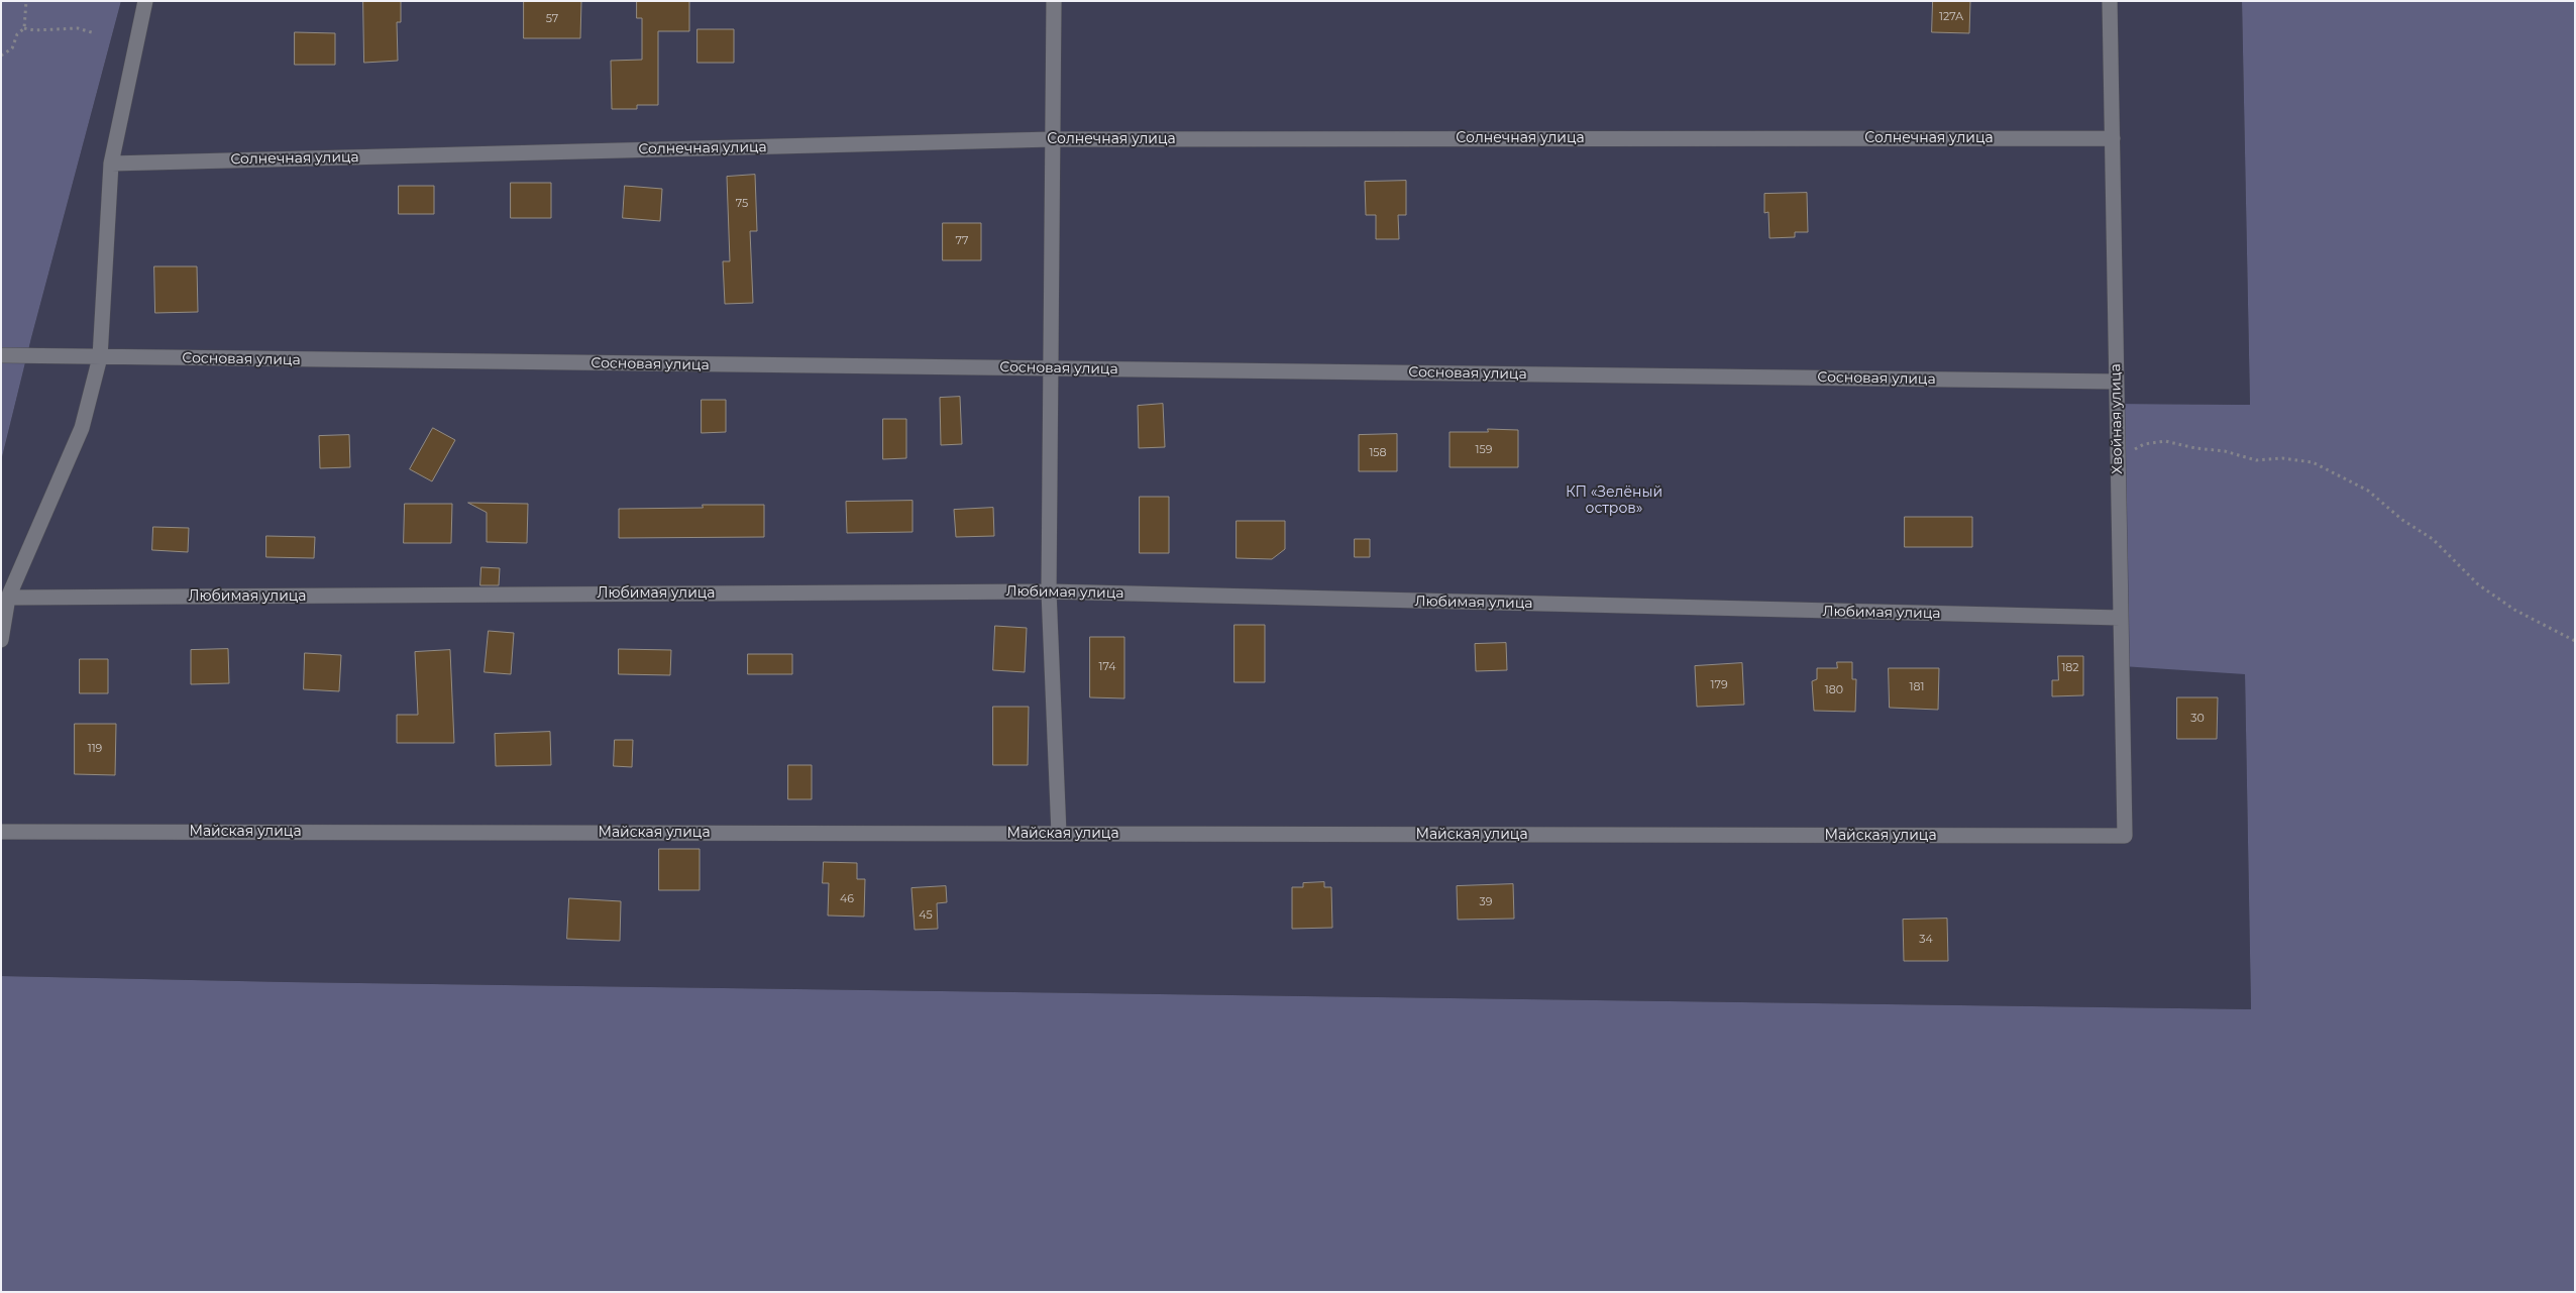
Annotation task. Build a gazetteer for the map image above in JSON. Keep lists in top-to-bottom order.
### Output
{
  "streets": {
    "street": [
      "Солнечная улица",
      "Сосновая улица",
      "Хвойная улица",
      "Любимая улица",
      "Майская улица"
    ]
  },
  "crossings": [
    ["Солнечная улица", "Хвойная улица"],
    ["Сосновая улица", "Хвойная улица"],
    ["Хвойная улица", "Любимая улица"],
    ["Хвойная улица", "Майская улица"]
  ],
  "parks": ["КП «Зелёный остров»"],
  "house_numbers": [
    "127А",
    "57",
    "75",
    "77",
    "159",
    "158",
    "174",
    "182",
    "179",
    "181",
    "180",
    "30",
    "119",
    "46",
    "39",
    "45",
    "34"
  ]
}
